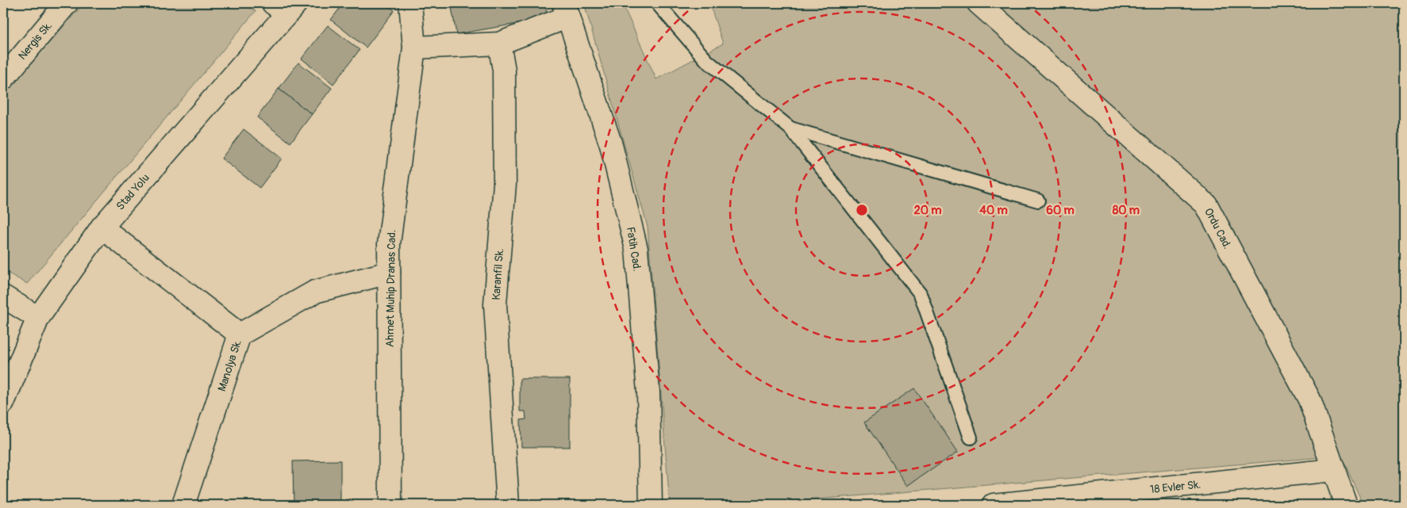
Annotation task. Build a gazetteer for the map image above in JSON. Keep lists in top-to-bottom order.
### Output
{
  "streets": {
    "main road": [
      "Nergis Sk.",
      "Stad Yolu",
      "Ordu Cad.",
      "Fatih Cad.",
      "Karanfil Sk.",
      "Ahmet Muhip Dranas Cad.",
      "Manolya Sk.",
      "18 Evler Sk."
    ]
  },
  "crossings": [
    ["Ordu Cad.", "18 Evler Sk."],
    ["Ahmet Muhip Dranas Cad.", "Manolya Sk."]
  ],
  "rings": [
    "20 m",
    "40 m",
    "60 m",
    "80 m"
  ]
}
